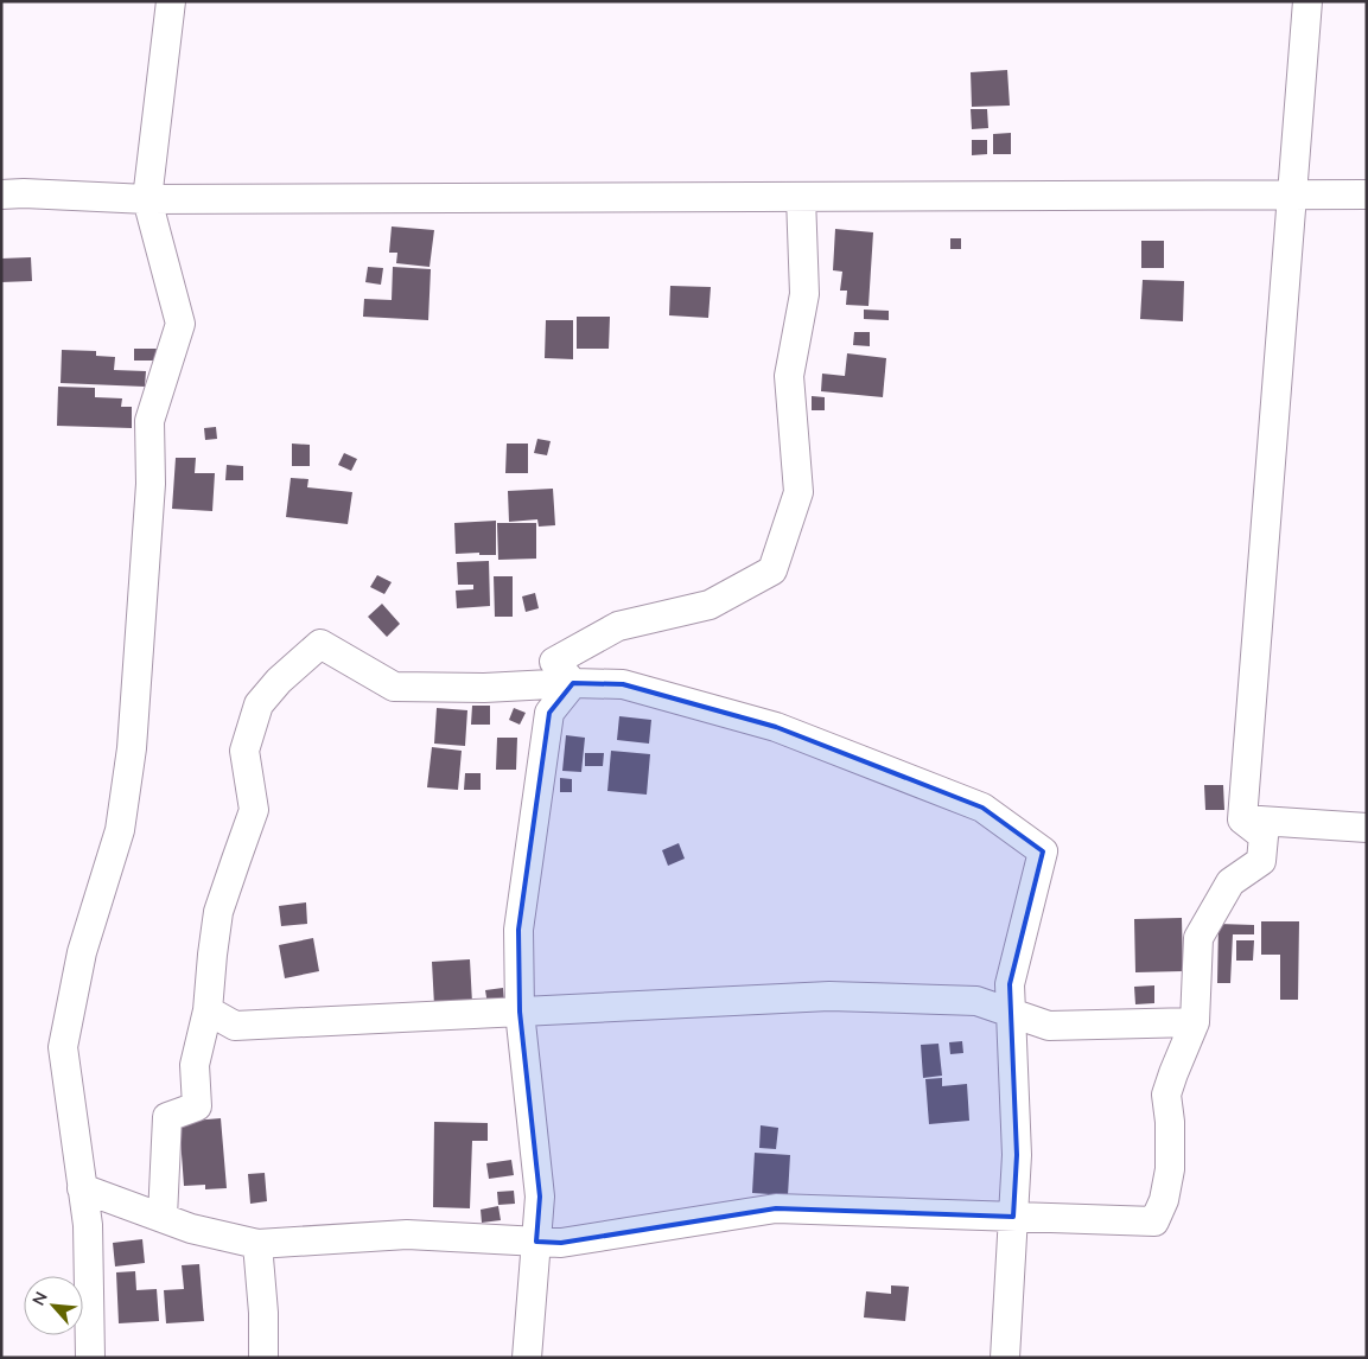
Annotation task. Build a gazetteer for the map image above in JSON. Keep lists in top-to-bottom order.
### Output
{
  "north": "top left"
}
